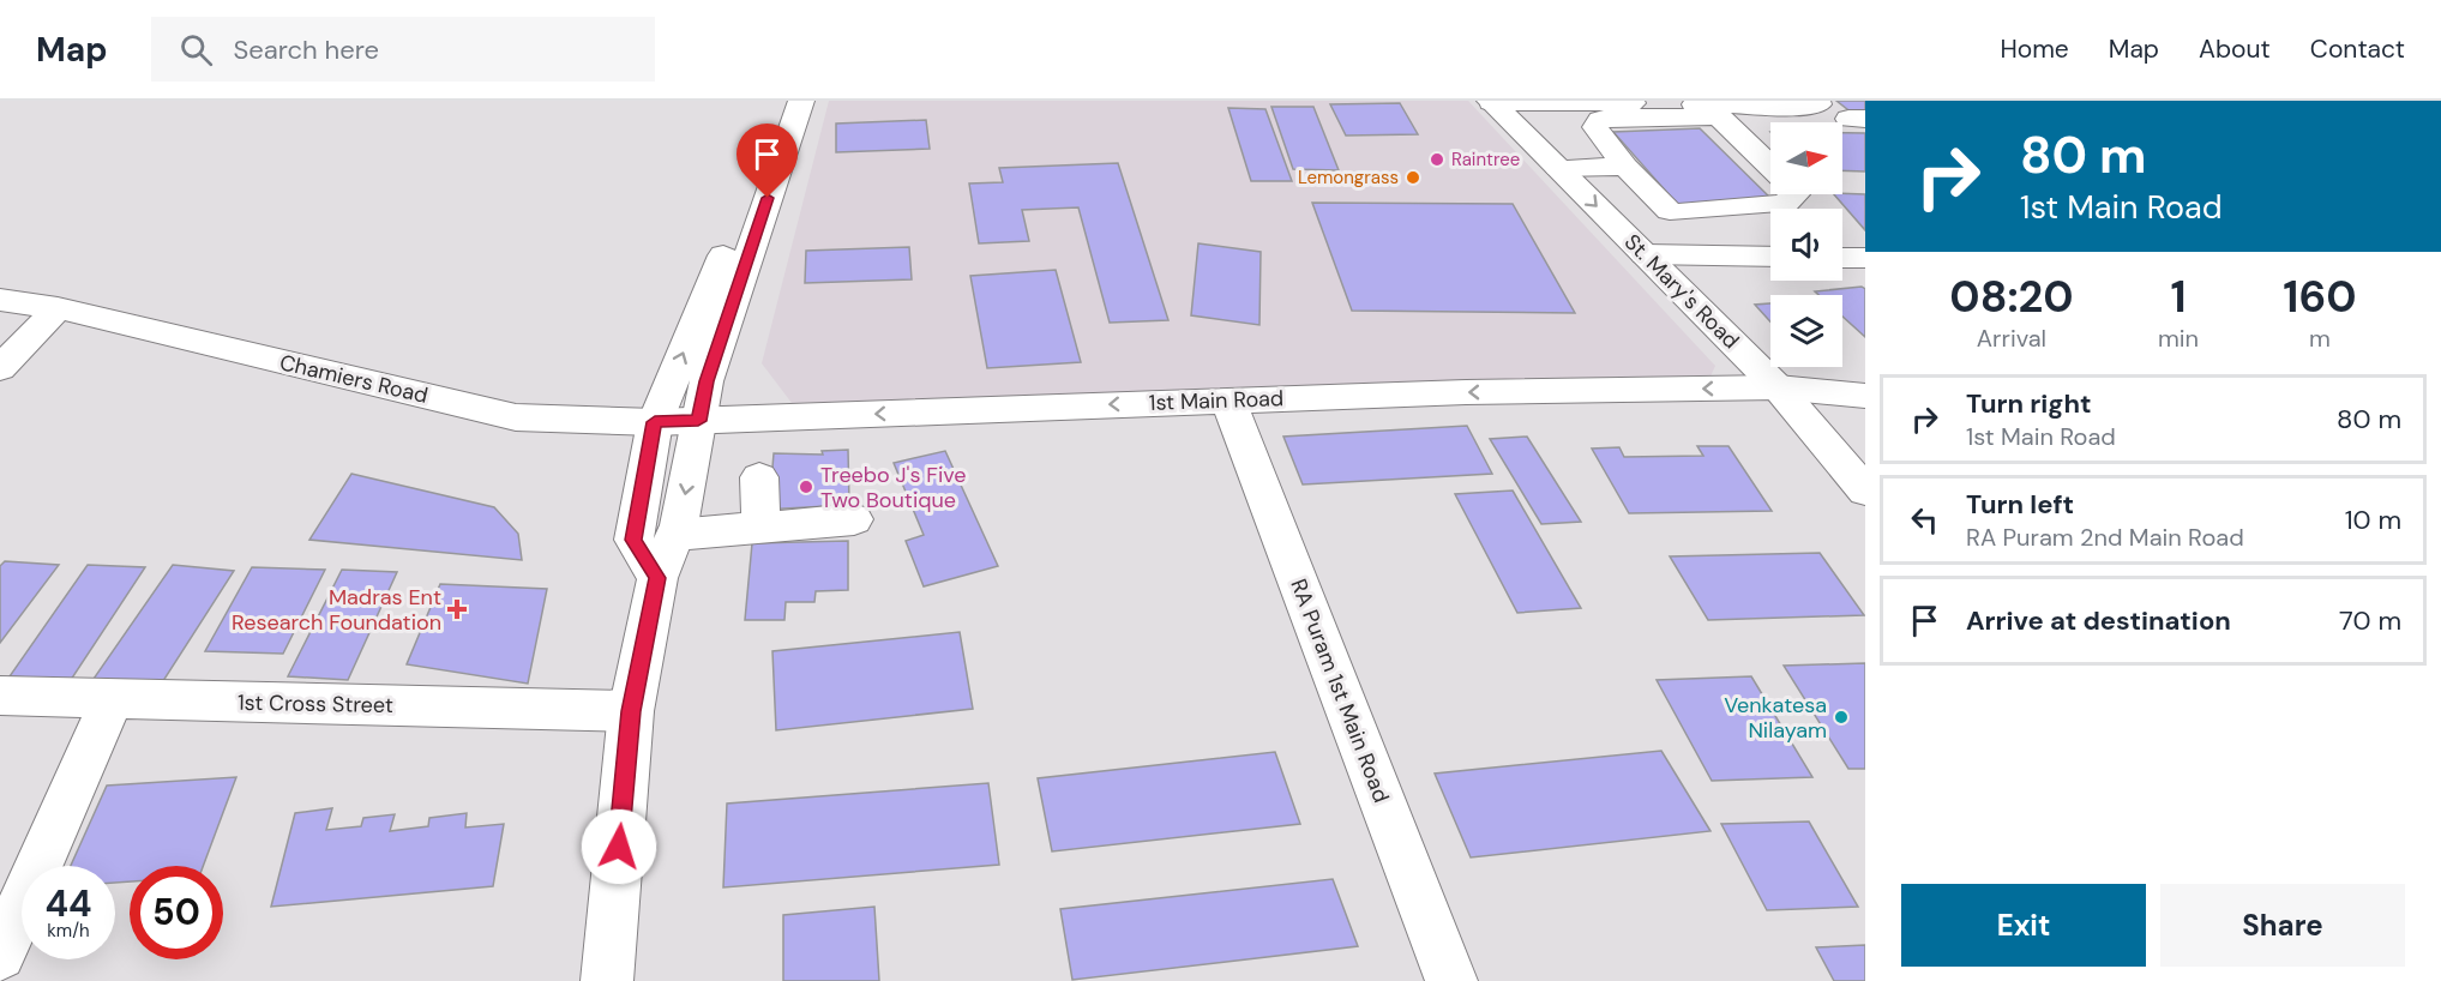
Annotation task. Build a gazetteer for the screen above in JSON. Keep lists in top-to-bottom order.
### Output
{
  "streets": {
    "street": [
      "St. Mary's Road",
      "Chamiers Road",
      "1st Main Road",
      "RA Puram 1st Main Road",
      "1st Cross Street"
    ]
  },
  "crossings": [
    ["St. Mary's Road", "1st Main Road"],
    ["Chamiers Road", "1st Main Road"],
    ["1st Main Road", "RA Puram 1st Main Road"]
  ],
  "places": {
    "other": [
      "Raintree",
      "Lemongrass",
      "Treebo J's Five Two Boutique",
      "Venkatesa Nilayam"
    ],
    "health": ["Madras Ent Research Foundation"]
  },
  "north": "right",
  "page": {
    "header": "Map",
    "search": "Search here",
    "nav": [
      "Home",
      "Map",
      "About",
      "Contact"
    ],
    "turn": ["80 m", "1st Main Road"],
    "eta": [
      "08:20",
      "Arrival",
      "1",
      "min",
      "160",
      "m"
    ],
    "list": [
      {
        "name": "Turn right",
        "note": "1st Main Road",
        "value": "80 m"
      },
      {
        "name": "Turn left",
        "note": "RA Puram 2nd Main Road",
        "value": "10 m"
      },
      {
        "name": "Arrive at destination",
        "value": "70 m"
      }
    ],
    "speed": "44 km/h",
    "limit": "50",
    "buttons": ["Exit", "Share"]
  }
}
